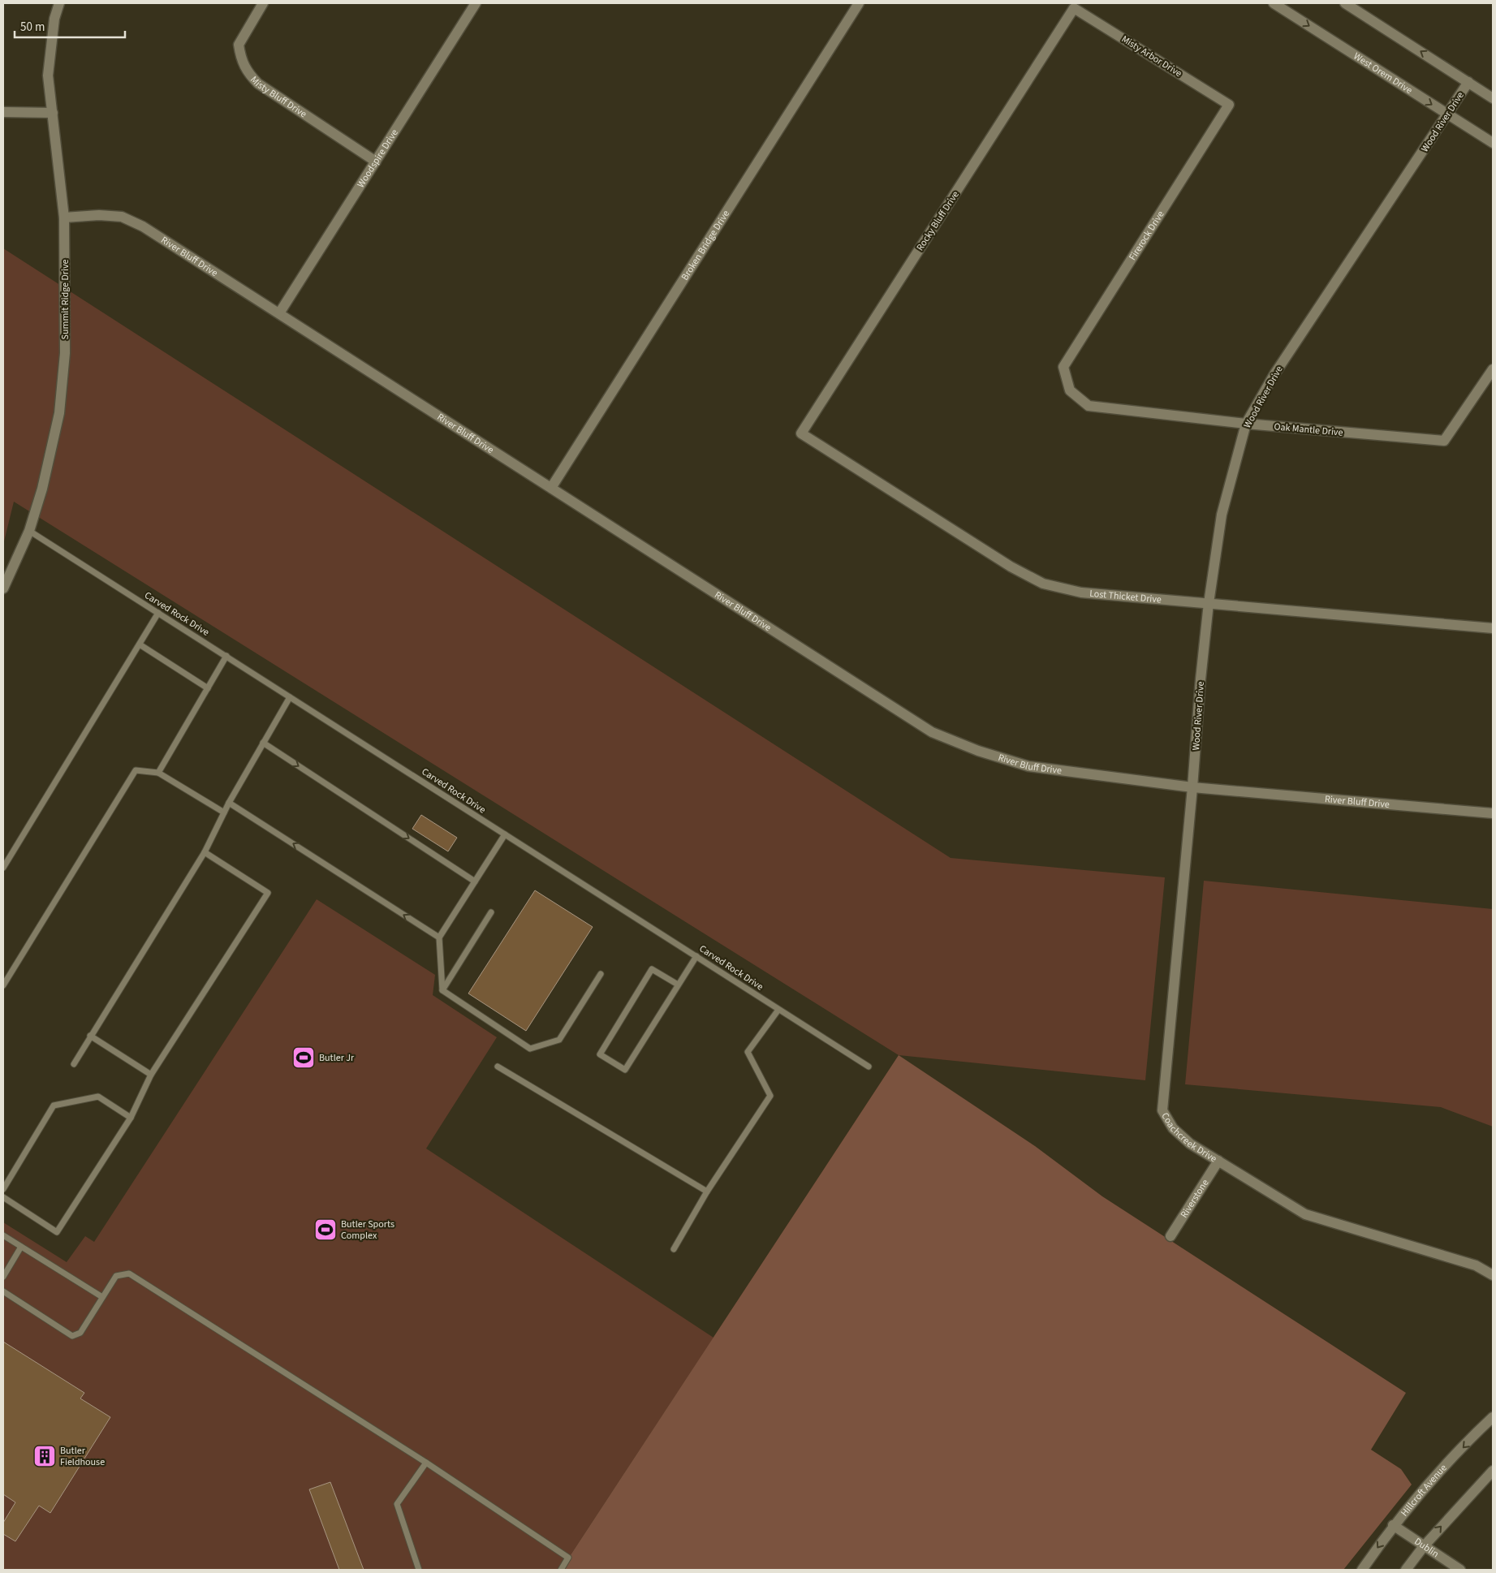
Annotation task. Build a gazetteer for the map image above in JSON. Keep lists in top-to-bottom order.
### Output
{
  "streets": {
    "street": [
      "Misty Arbor Drive",
      "West Orem Drive",
      "Misty Bluff Drive",
      "Wood River Drive",
      "Woodspire Drive",
      "Rocky Bluff Drive",
      "Firerock Drive",
      "Broken Bridge Drive",
      "River Bluff Drive",
      "Summit Ridge Drive",
      "Oak Mantle Drive",
      "Lost Thicket Drive",
      "Coachcreek Drive",
      "Riverstone",
      "Hillcroft Avenue",
      "Dublin"
    ],
    "lane": ["Carved Rock Drive"]
  },
  "crossings": [
    ["Misty Arbor Drive", "Rocky Bluff Drive"],
    ["Misty Arbor Drive", "Firerock Drive"],
    ["West Orem Drive", "Wood River Drive"],
    ["Misty Bluff Drive", "Woodspire Drive"],
    ["Wood River Drive", "River Bluff Drive"],
    ["Wood River Drive", "Oak Mantle Drive"],
    ["Wood River Drive", "Lost Thicket Drive"],
    ["Wood River Drive", "Coachcreek Drive"],
    ["Woodspire Drive", "River Bluff Drive"],
    ["Rocky Bluff Drive", "Lost Thicket Drive"],
    ["Firerock Drive", "Oak Mantle Drive"],
    ["Broken Bridge Drive", "River Bluff Drive"],
    ["River Bluff Drive", "Summit Ridge Drive"],
    ["River Bluff Drive", "Coachcreek Drive"],
    ["Summit Ridge Drive", "Carved Rock Drive"],
    ["Coachcreek Drive", "Riverstone"],
    ["Hillcroft Avenue", "Dublin"]
  ],
  "places": {
    "sports": ["Butler Jr", "Butler Sports Complex"],
    "building": ["Butler Fieldhouse"]
  },
  "scale_bar": "50 m"
}
